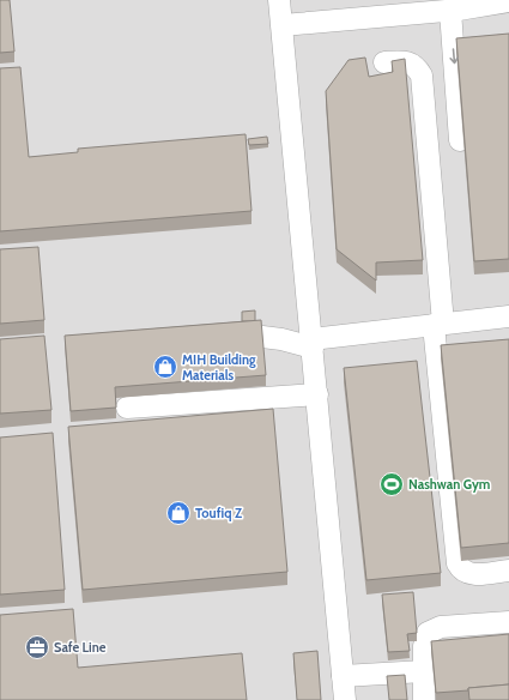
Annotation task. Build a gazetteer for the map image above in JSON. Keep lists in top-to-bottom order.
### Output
{
  "places": {
    "shop": ["MIH Building Materials", "Toufiq Z"],
    "sports": ["Nashwan Gym"],
    "office": ["Safe Line"]
  }
}
